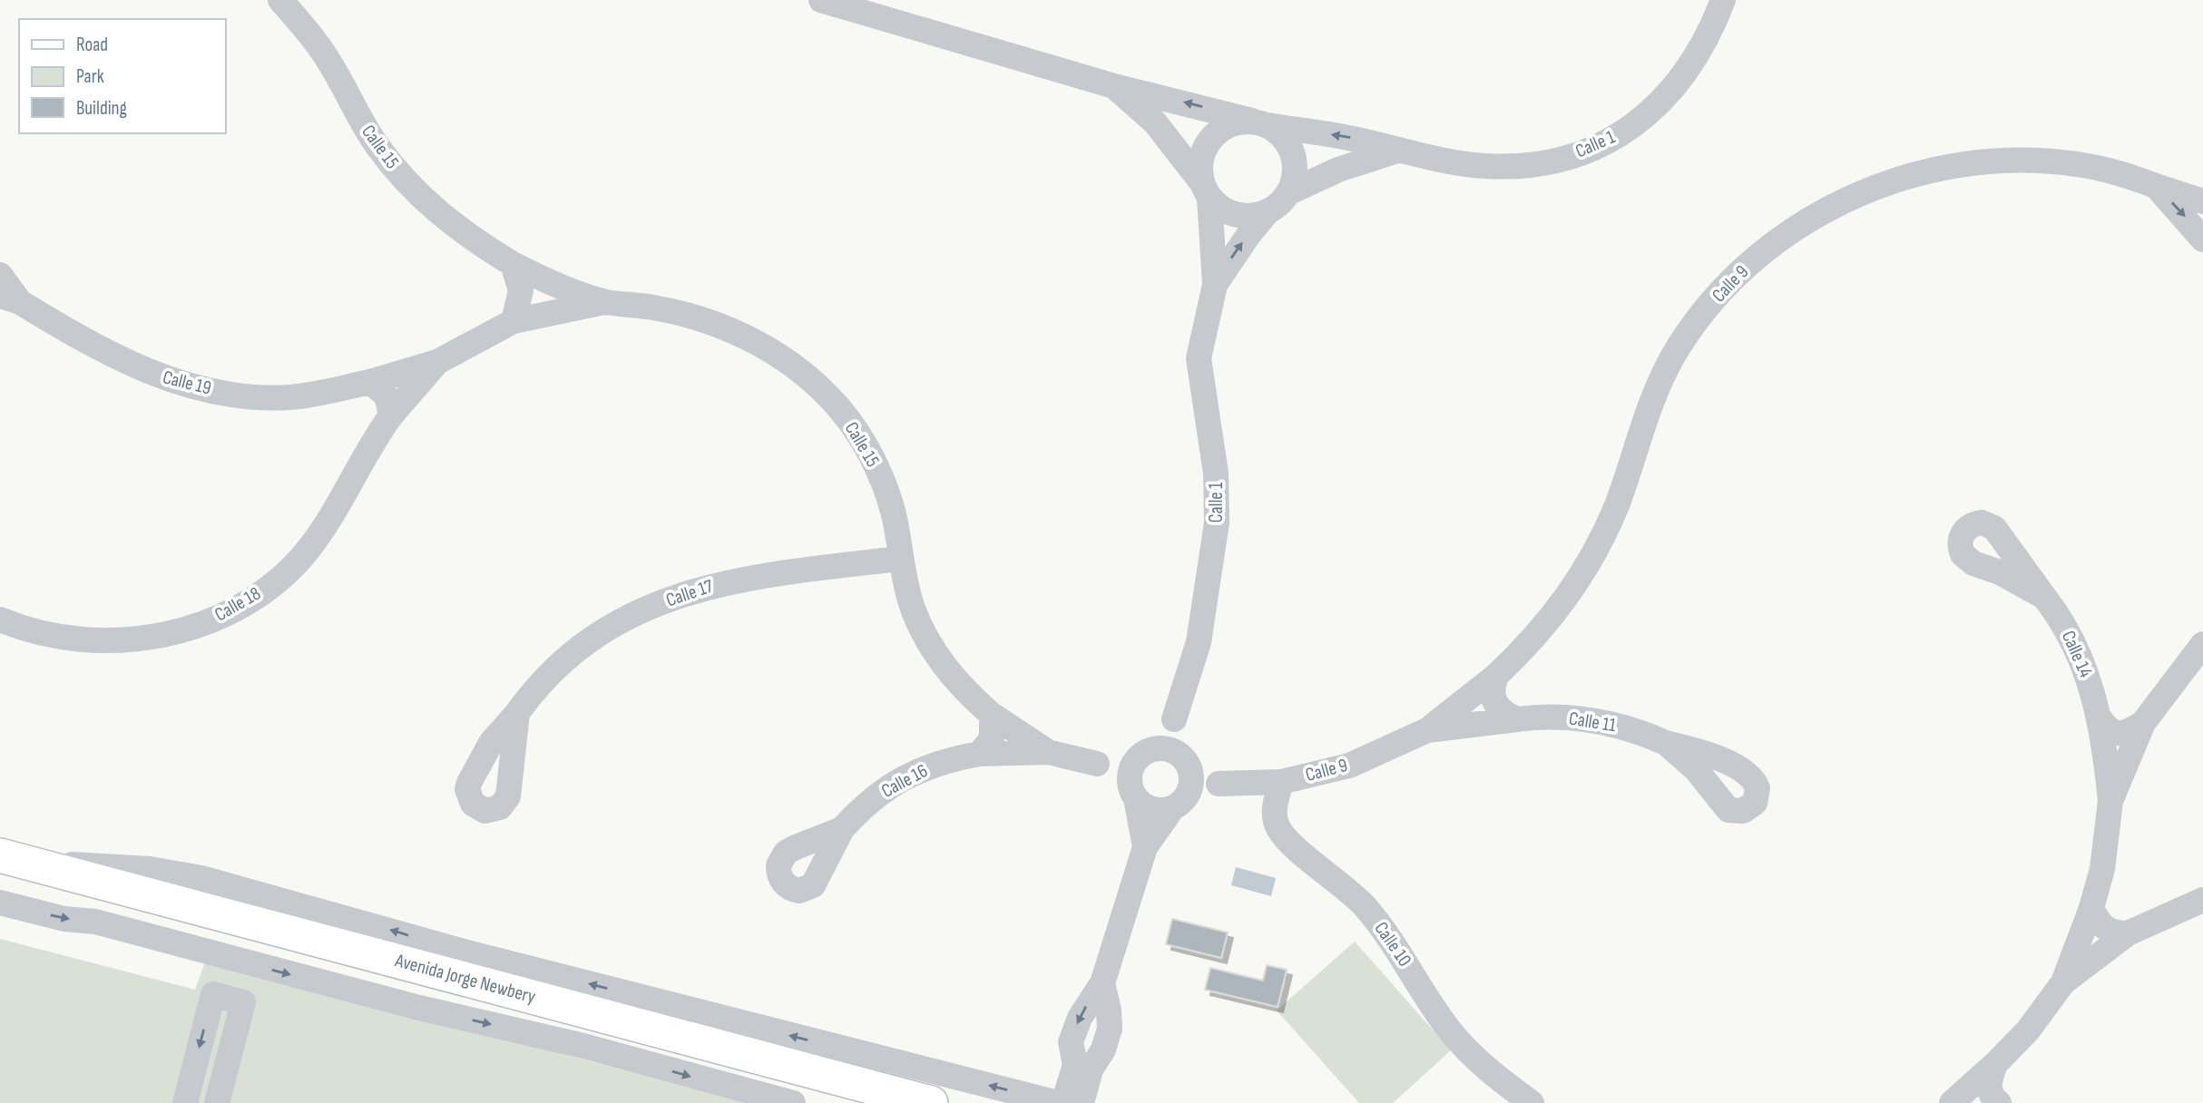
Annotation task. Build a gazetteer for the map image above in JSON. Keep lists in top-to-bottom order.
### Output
{
  "streets": {
    "main road": ["Avenida Jorge Newbery"],
    "street": [
      "Calle 1",
      "Calle 15",
      "Calle 9",
      "Calle 19",
      "Calle 17",
      "Calle 18",
      "Calle 14",
      "Calle 11",
      "Calle 16",
      "Calle 10"
    ]
  },
  "crossings": [
    ["Calle 15", "Calle 17"],
    ["Calle 15", "Calle 16"],
    ["Calle 9", "Calle 11"],
    ["Calle 9", "Calle 10"],
    ["Calle 19", "Calle 18"]
  ],
  "legend": ["Road", "Park", "Building"]
}
